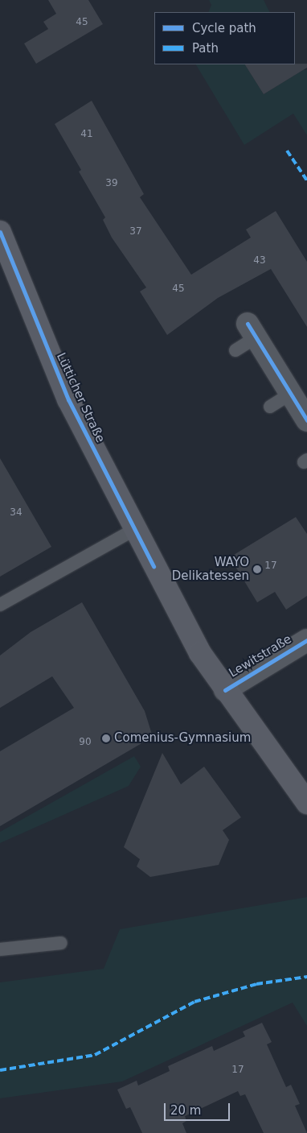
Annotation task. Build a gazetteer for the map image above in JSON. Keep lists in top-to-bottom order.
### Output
{
  "streets": {
    "main road": ["Lütticher Straße"],
    "street": ["Lewitstraße"]
  },
  "crossings": [
    ["Lütticher Straße", "Lewitstraße"]
  ],
  "places": ["WAYO Delikatessen", "Comenius-Gymnasium"],
  "house_numbers": [
    "45",
    "41",
    "39",
    "37",
    "43",
    "45",
    "34",
    "17",
    "90",
    "17"
  ],
  "legend": ["Cycle path", "Path"],
  "scale_bar": "20 m"
}
